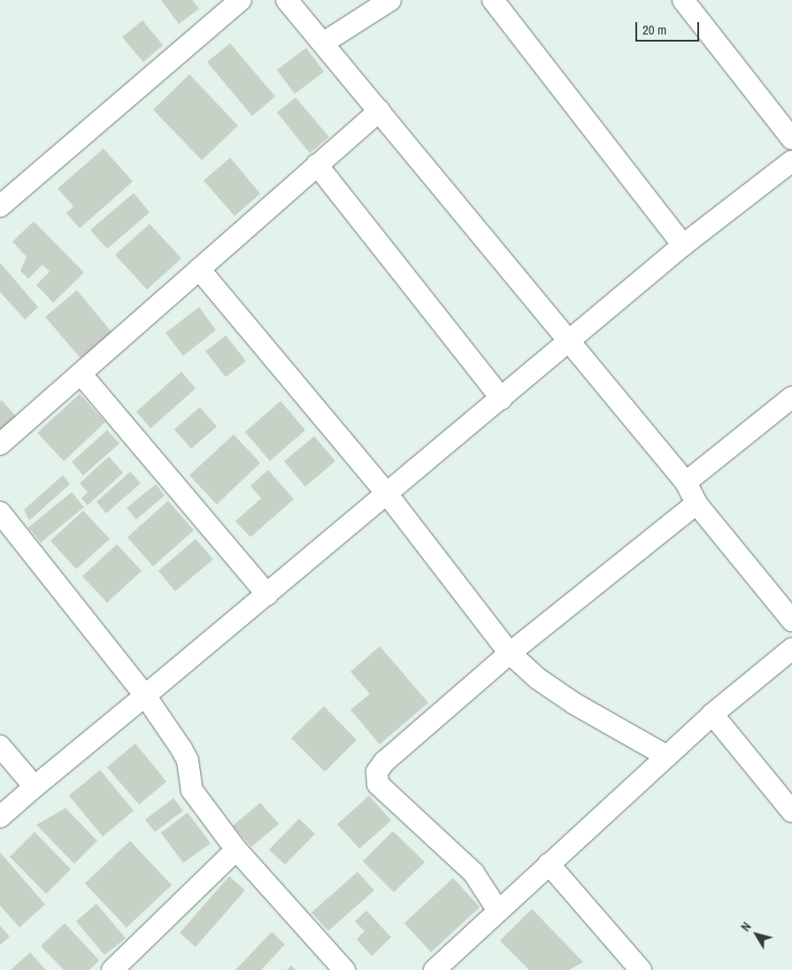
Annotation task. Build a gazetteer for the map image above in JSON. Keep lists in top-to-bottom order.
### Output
{
  "scale_bar": "20 m",
  "north": "top left"
}
